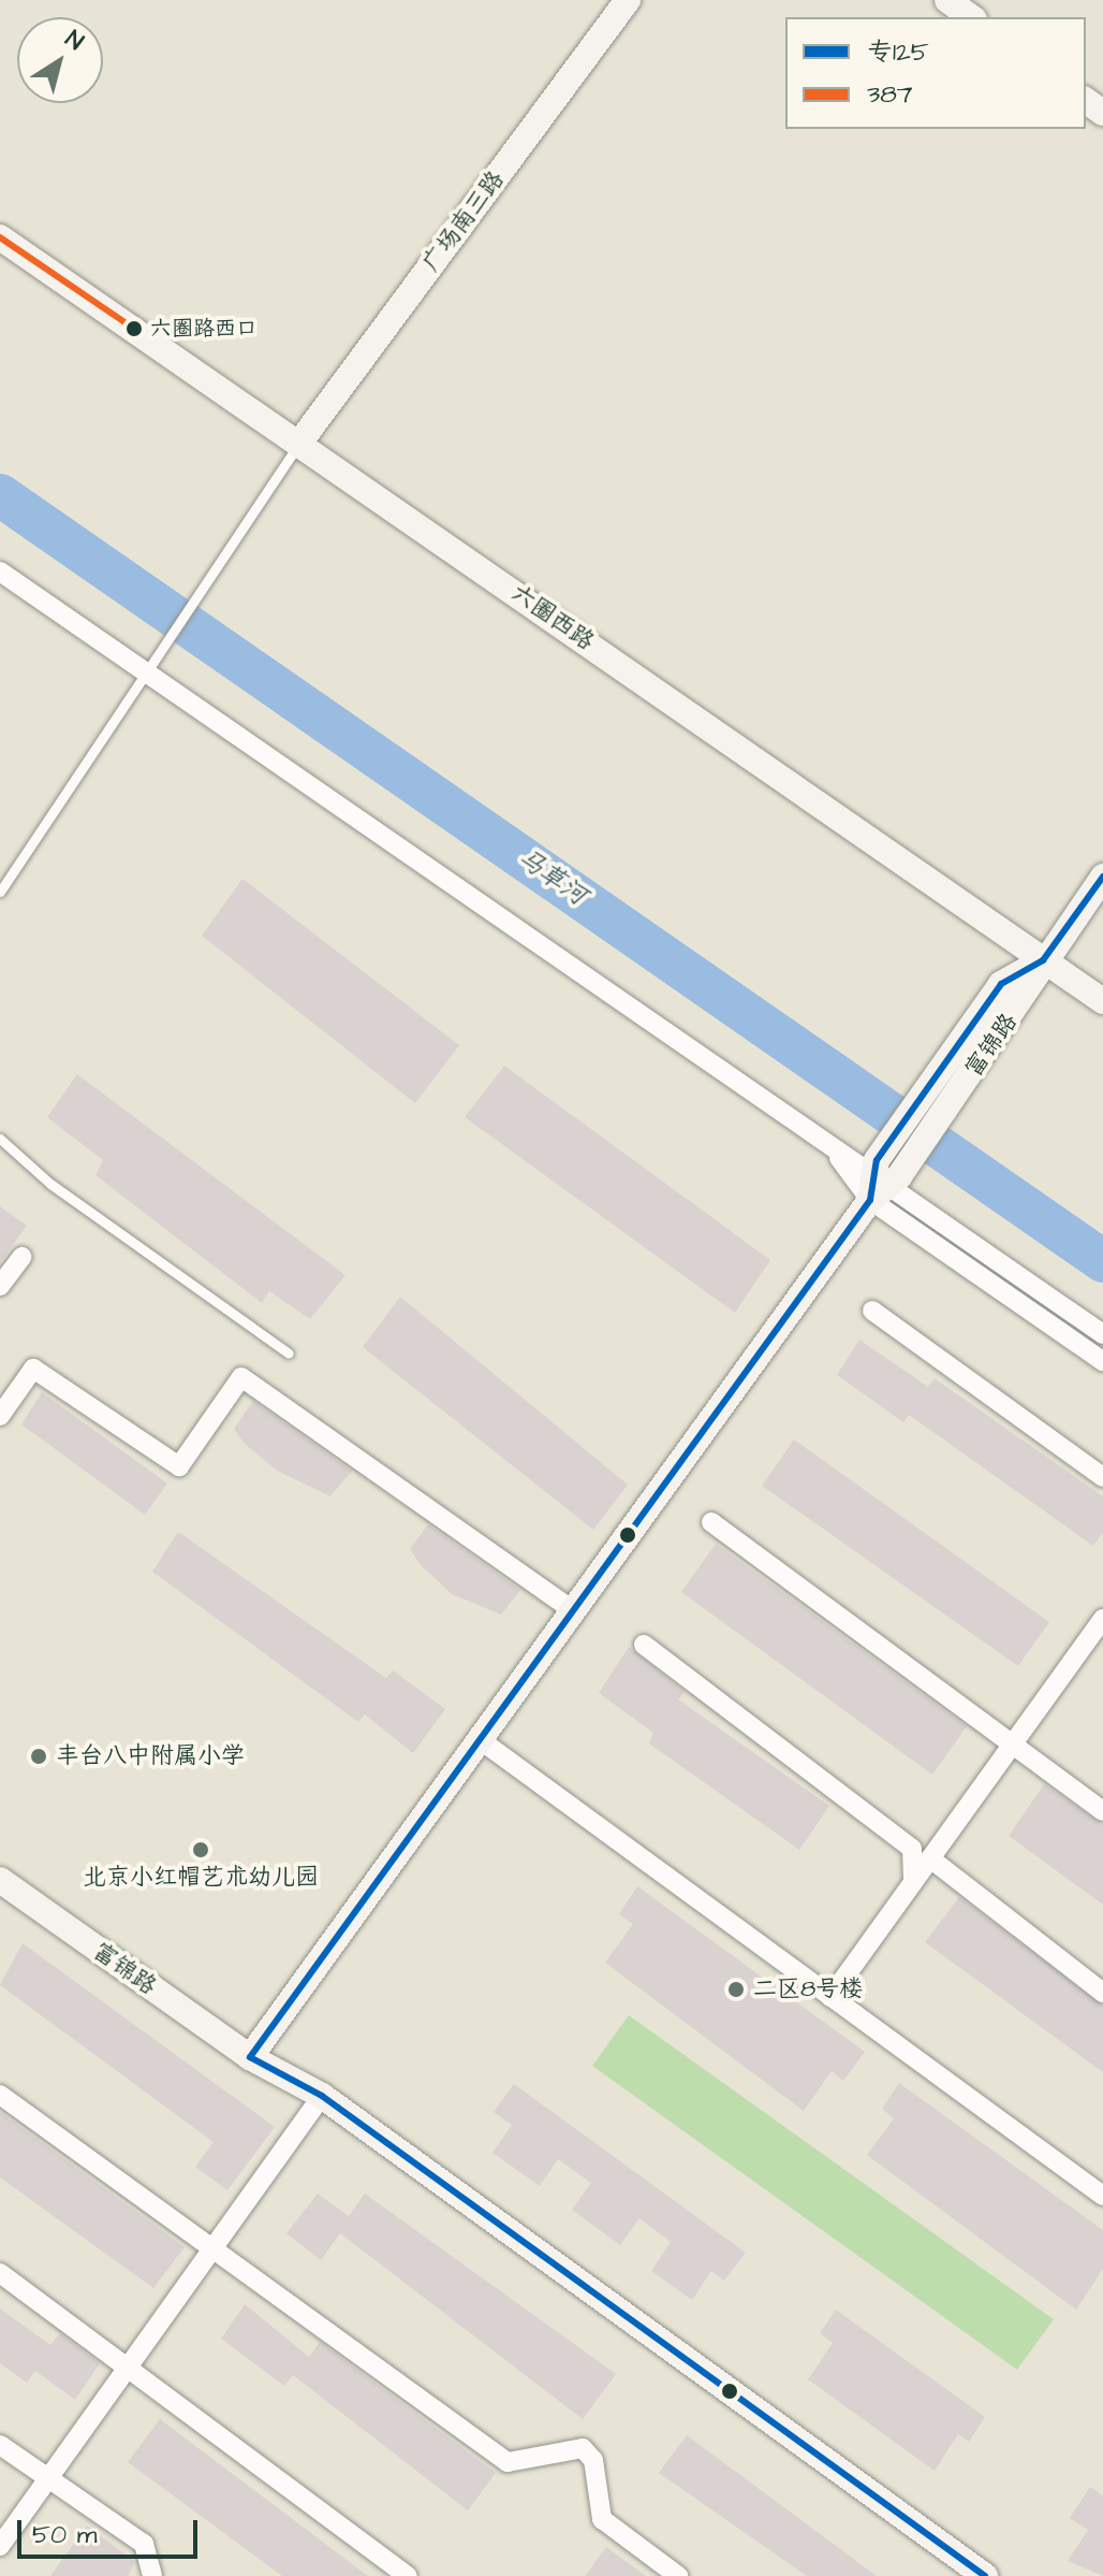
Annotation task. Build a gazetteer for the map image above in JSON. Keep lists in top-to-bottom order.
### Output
{
  "streets": {
    "street": ["广场南三路", "六圈西路", "富锦路"]
  },
  "crossings": [
    ["广场南三路", "六圈西路"],
    ["六圈西路", "富锦路"]
  ],
  "water": ["马草河"],
  "places": [
    "六圈路西口",
    "丰台八中附属小学",
    "北京小红帽艺术幼儿园",
    "二区8号楼"
  ],
  "lines": ["transit line 387", "transit line 专125"],
  "legend": ["专125", "387"],
  "scale_bar": "50 m",
  "north": "top right"
}
